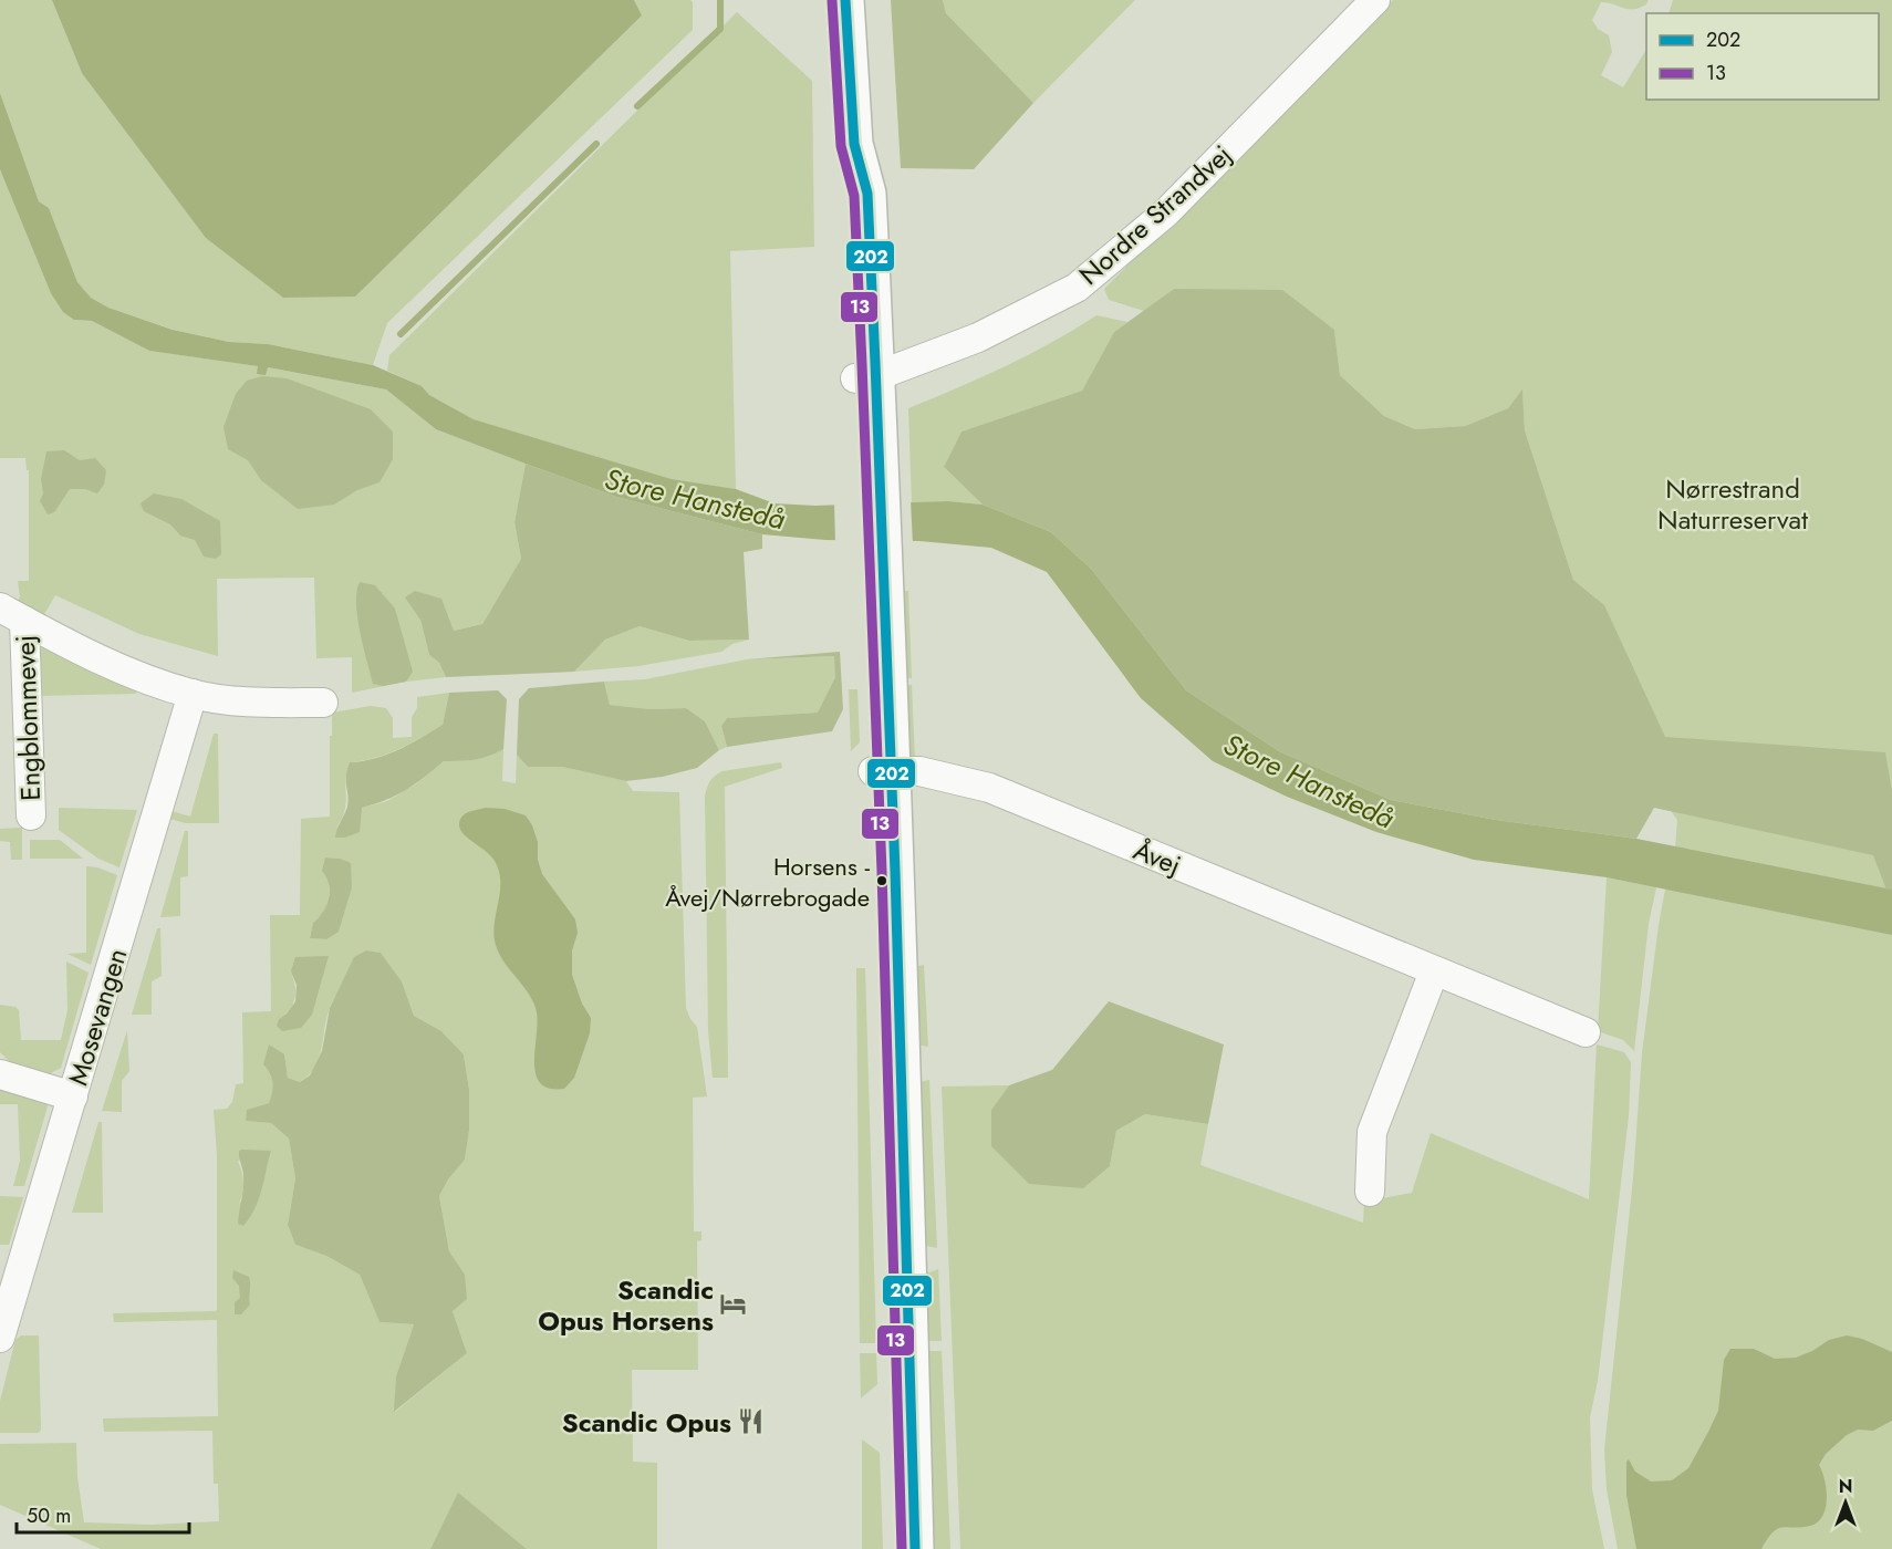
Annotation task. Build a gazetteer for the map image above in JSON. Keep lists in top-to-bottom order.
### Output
{
  "streets": {
    "street": [
      "Nordre Strandvej",
      "Engblommevej",
      "Åvej",
      "Mosevangen"
    ]
  },
  "crossings": [
    ["Engblommevej", "Mosevangen"]
  ],
  "water": ["Store Hanstedå"],
  "parks": ["Nørrestrand Naturreservat"],
  "places": {
    "other": ["Horsens - Åvej/Nørrebrogade"],
    "hotel": ["Scandic Opus Horsens"],
    "restaurant": ["Scandic Opus"]
  },
  "lines": ["transit line 202", "transit line 13"],
  "legend": ["202", "13"],
  "scale_bar": "50 m",
  "north": "top"
}
